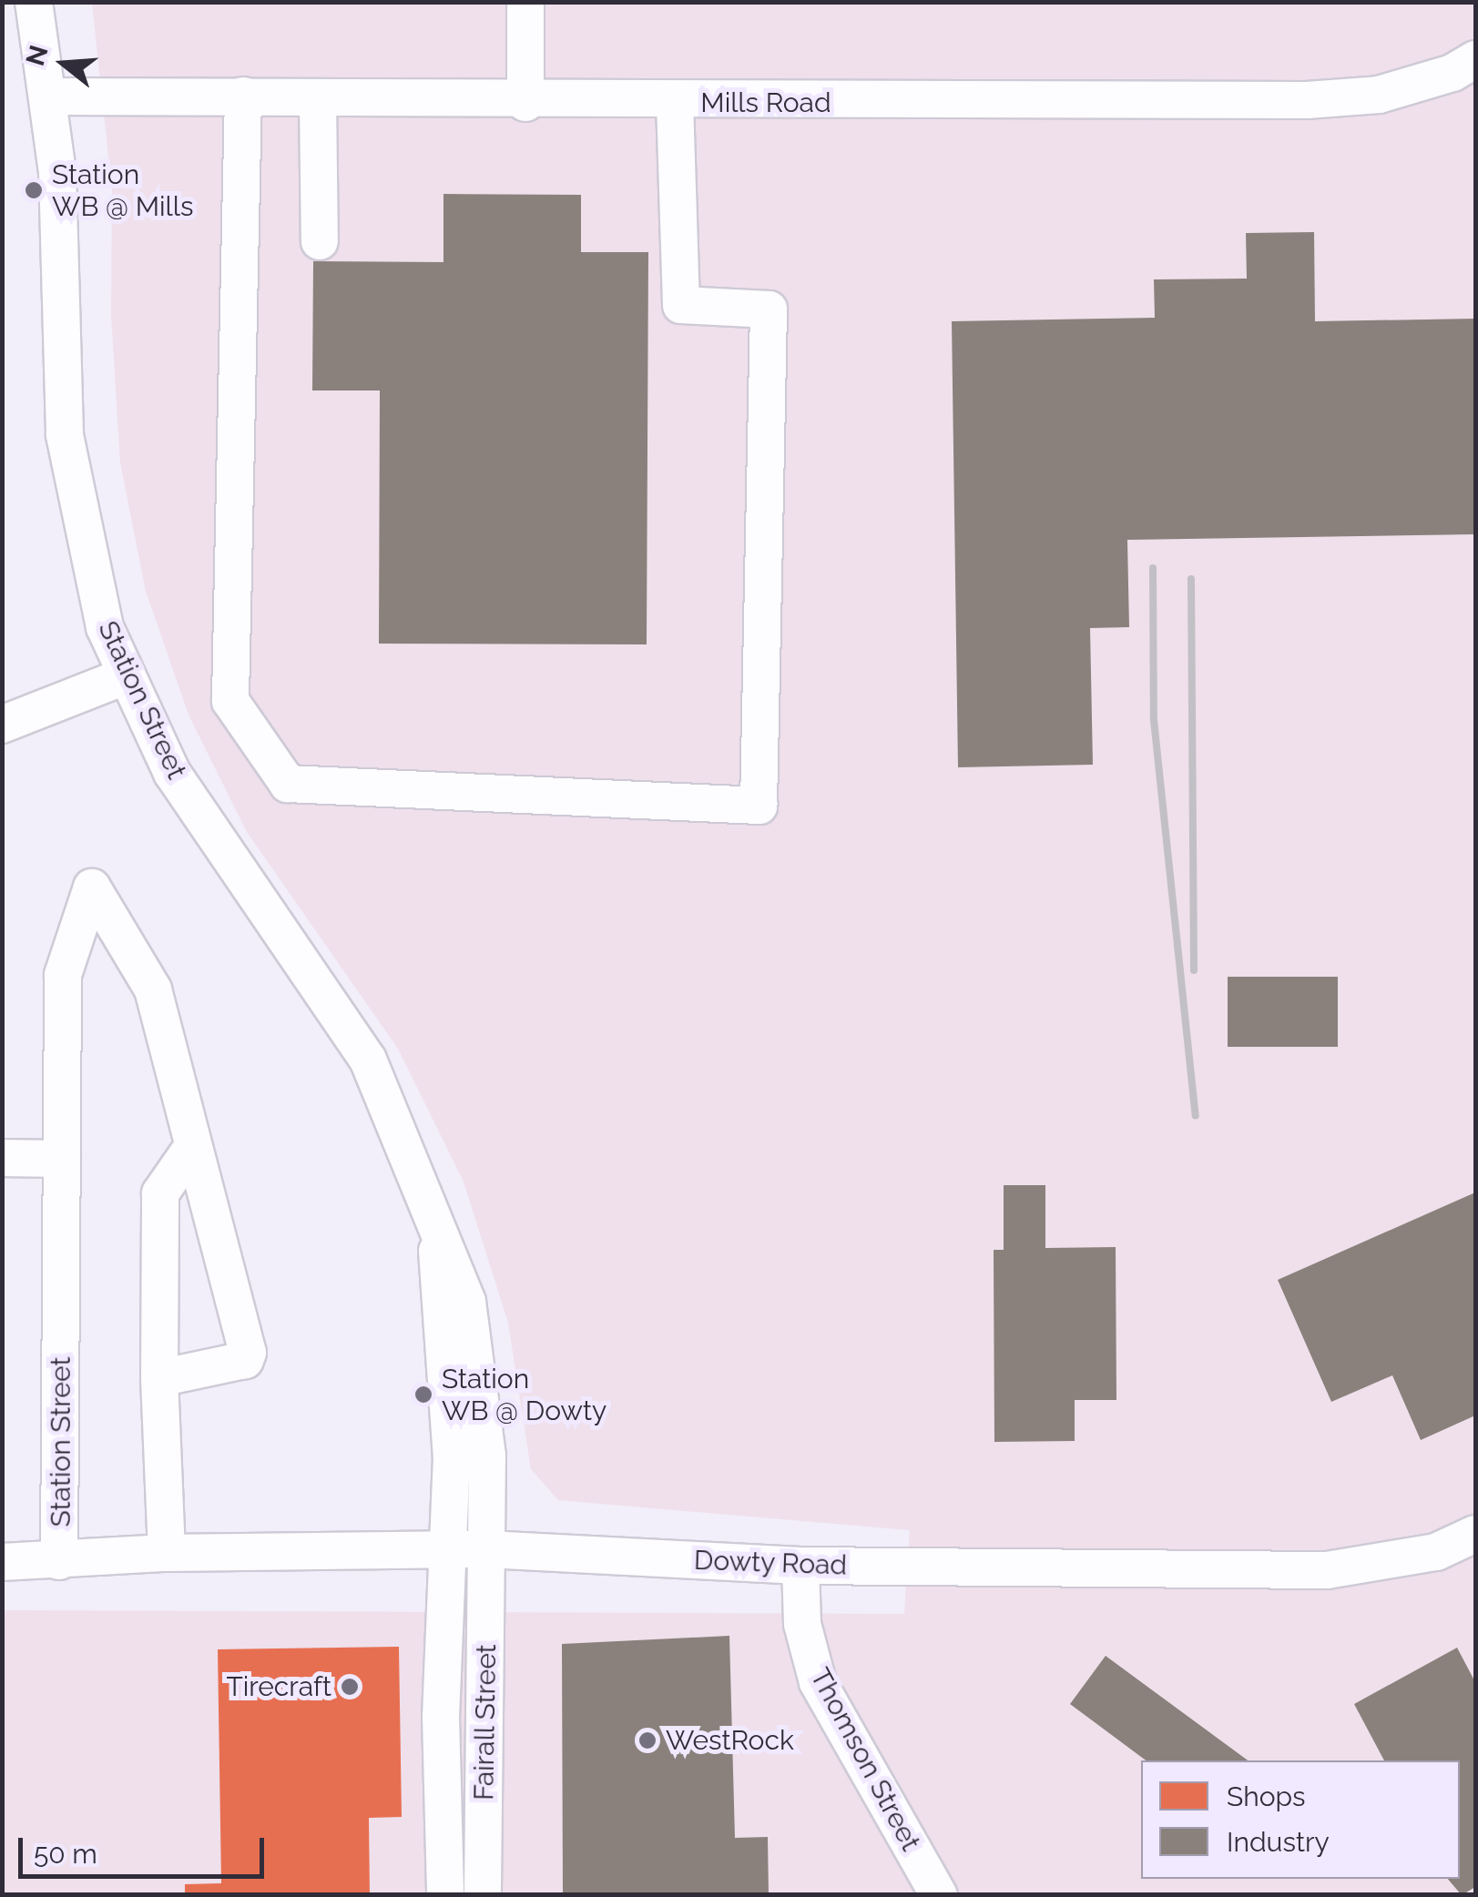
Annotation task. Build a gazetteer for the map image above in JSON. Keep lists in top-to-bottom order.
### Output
{
  "streets": {
    "street": [
      "Mills Road",
      "Station Street",
      "Dowty Road",
      "Fairall Street",
      "Thomson Street"
    ]
  },
  "crossings": [
    ["Mills Road", "Station Street"],
    ["Station Street", "Dowty Road"],
    ["Station Street", "Fairall Street"],
    ["Dowty Road", "Fairall Street"],
    ["Dowty Road", "Thomson Street"]
  ],
  "places": [
    "Station WB @ Mills",
    "Station WB @ Dowty",
    "Tirecraft",
    "WestRock"
  ],
  "legend": ["Shops", "Industry"],
  "scale_bar": "50 m",
  "north": "left"
}
